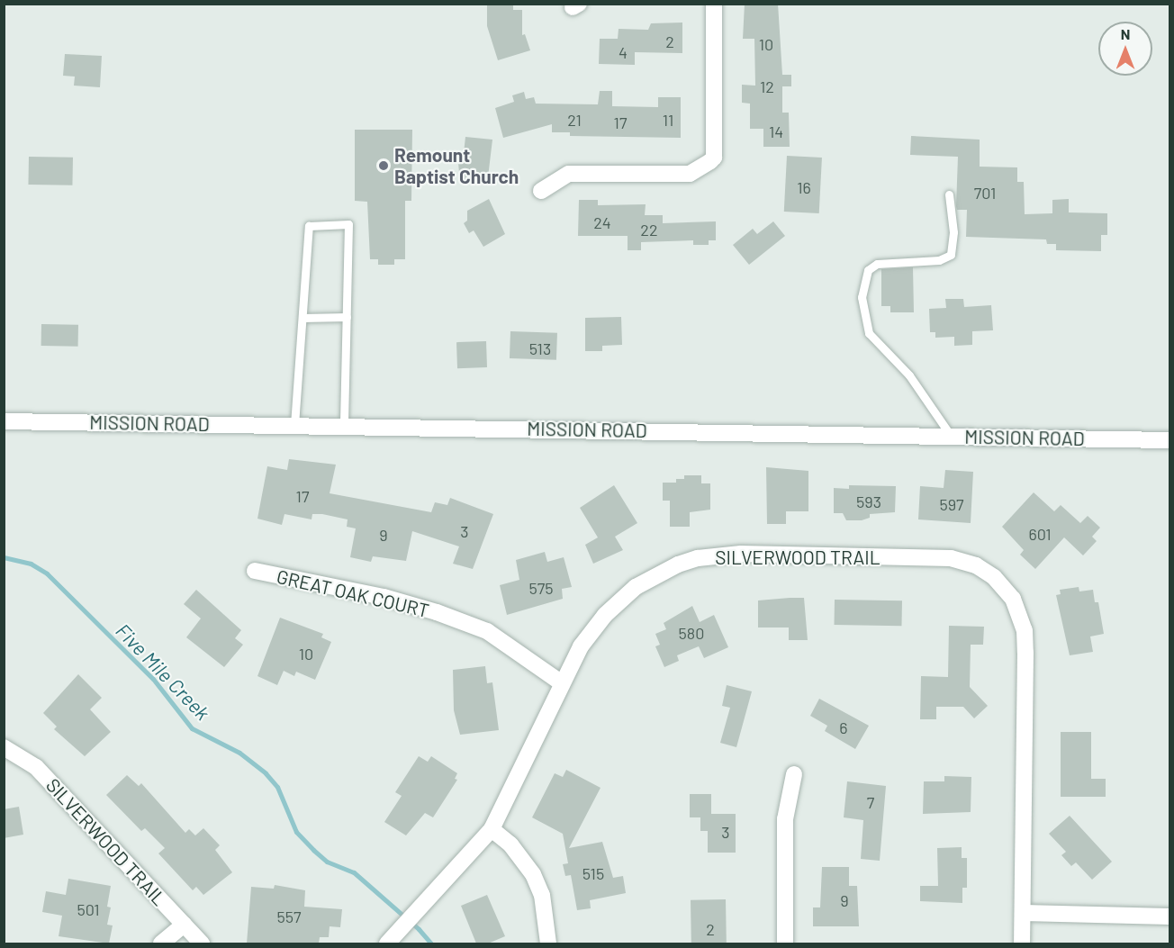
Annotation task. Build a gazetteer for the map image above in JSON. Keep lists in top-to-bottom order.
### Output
{
  "streets": {
    "street": ["MISSION ROAD", "SILVERWOOD TRAIL", "GREAT OAK COURT"]
  },
  "crossings": [
    ["SILVERWOOD TRAIL", "GREAT OAK COURT"]
  ],
  "water": ["Five Mile Creek"],
  "places": ["Remount Baptist Church"],
  "house_numbers": [
    "2",
    "10",
    "4",
    "12",
    "21",
    "11",
    "17",
    "14",
    "16",
    "701",
    "24",
    "22",
    "513",
    "17",
    "593",
    "597",
    "3",
    "601",
    "9",
    "575",
    "580",
    "10",
    "6",
    "7",
    "3",
    "515",
    "9",
    "501",
    "557",
    "2"
  ],
  "north": "top"
}
